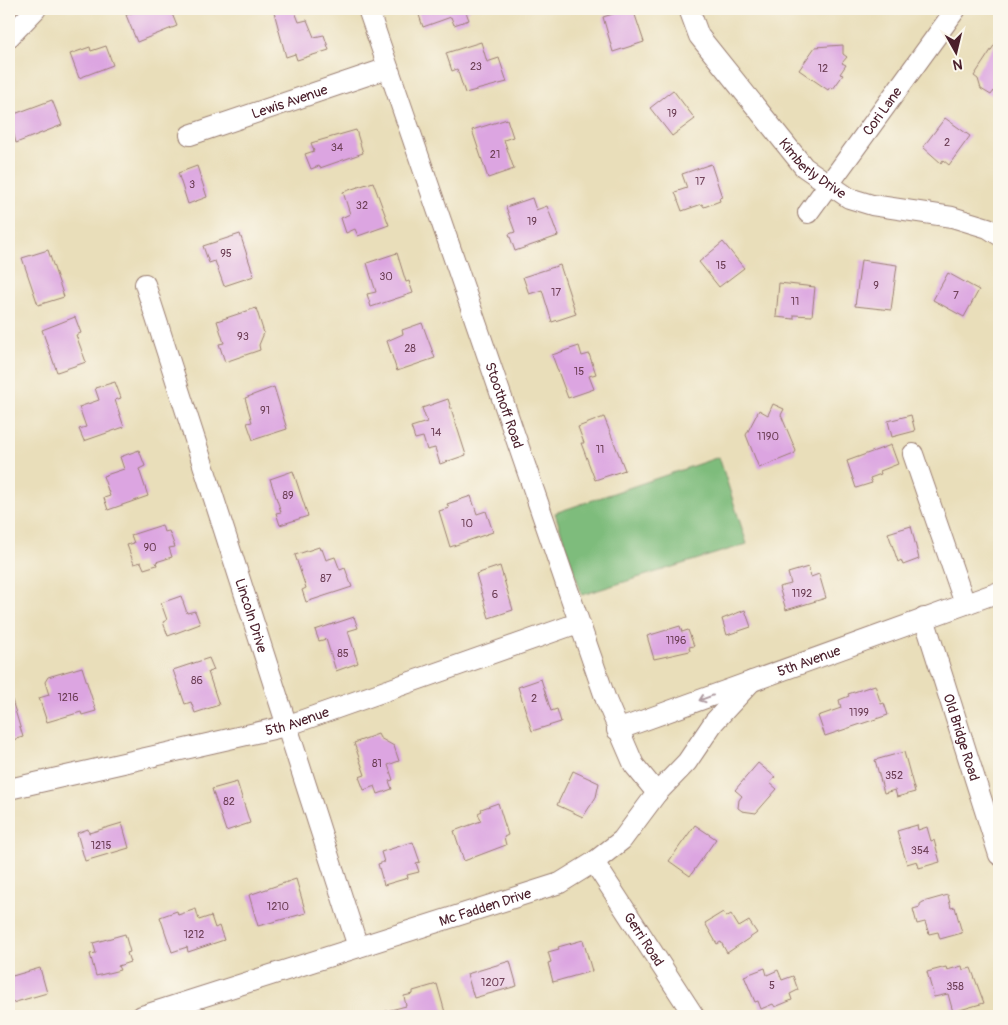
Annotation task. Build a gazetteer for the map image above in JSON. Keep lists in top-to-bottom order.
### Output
{
  "streets": {
    "street": [
      "Lewis Avenue",
      "Cori Lane",
      "Kimberly Drive",
      "Stoothoff Road",
      "Lincoln Drive",
      "5th Avenue",
      "Old Bridge Road",
      "Mc Fadden Drive",
      "Gerri Road"
    ]
  },
  "crossings": [
    ["Lewis Avenue", "Stoothoff Road"],
    ["Cori Lane", "Kimberly Drive"],
    ["Stoothoff Road", "5th Avenue"],
    ["Stoothoff Road", "Mc Fadden Drive"],
    ["Lincoln Drive", "5th Avenue"],
    ["Lincoln Drive", "Mc Fadden Drive"],
    ["5th Avenue", "Old Bridge Road"],
    ["5th Avenue", "Mc Fadden Drive"],
    ["Mc Fadden Drive", "Gerri Road"]
  ],
  "house_numbers": [
    "23",
    "12",
    "19",
    "2",
    "34",
    "21",
    "17",
    "3",
    "32",
    "19",
    "95",
    "15",
    "30",
    "9",
    "17",
    "7",
    "11",
    "93",
    "28",
    "15",
    "91",
    "14",
    "1190",
    "11",
    "89",
    "10",
    "90",
    "87",
    "1192",
    "6",
    "1196",
    "85",
    "86",
    "1216",
    "2",
    "1199",
    "81",
    "352",
    "82",
    "1215",
    "354",
    "1210",
    "1212",
    "1207",
    "5",
    "358"
  ],
  "north": "bottom"
}
